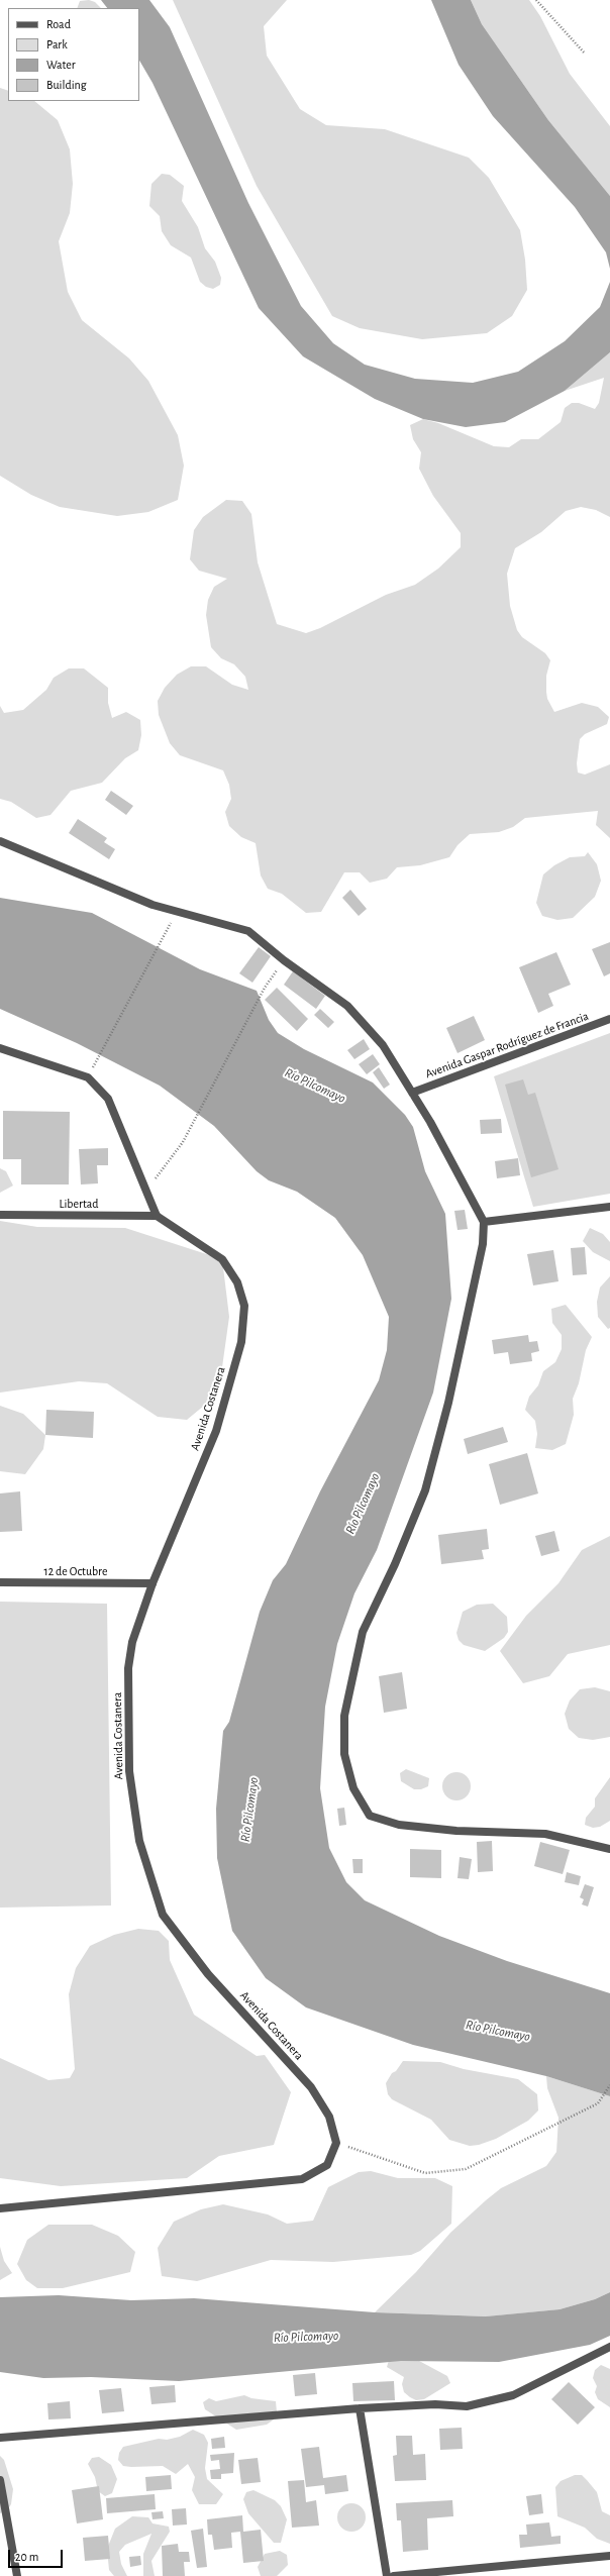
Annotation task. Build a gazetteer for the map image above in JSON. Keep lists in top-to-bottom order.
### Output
{
  "streets": {
    "street": [
      "Avenida Gaspar Rodríguez de Francia",
      "Libertad",
      "Avenida Costanera",
      "12 de Octubre"
    ]
  },
  "crossings": [
    ["Libertad", "Avenida Costanera"],
    ["Avenida Costanera", "12 de Octubre"]
  ],
  "water": ["Río Pilcomayo"],
  "legend": [
    "Road",
    "Park",
    "Water",
    "Building"
  ],
  "scale_bar": "20 m"
}
